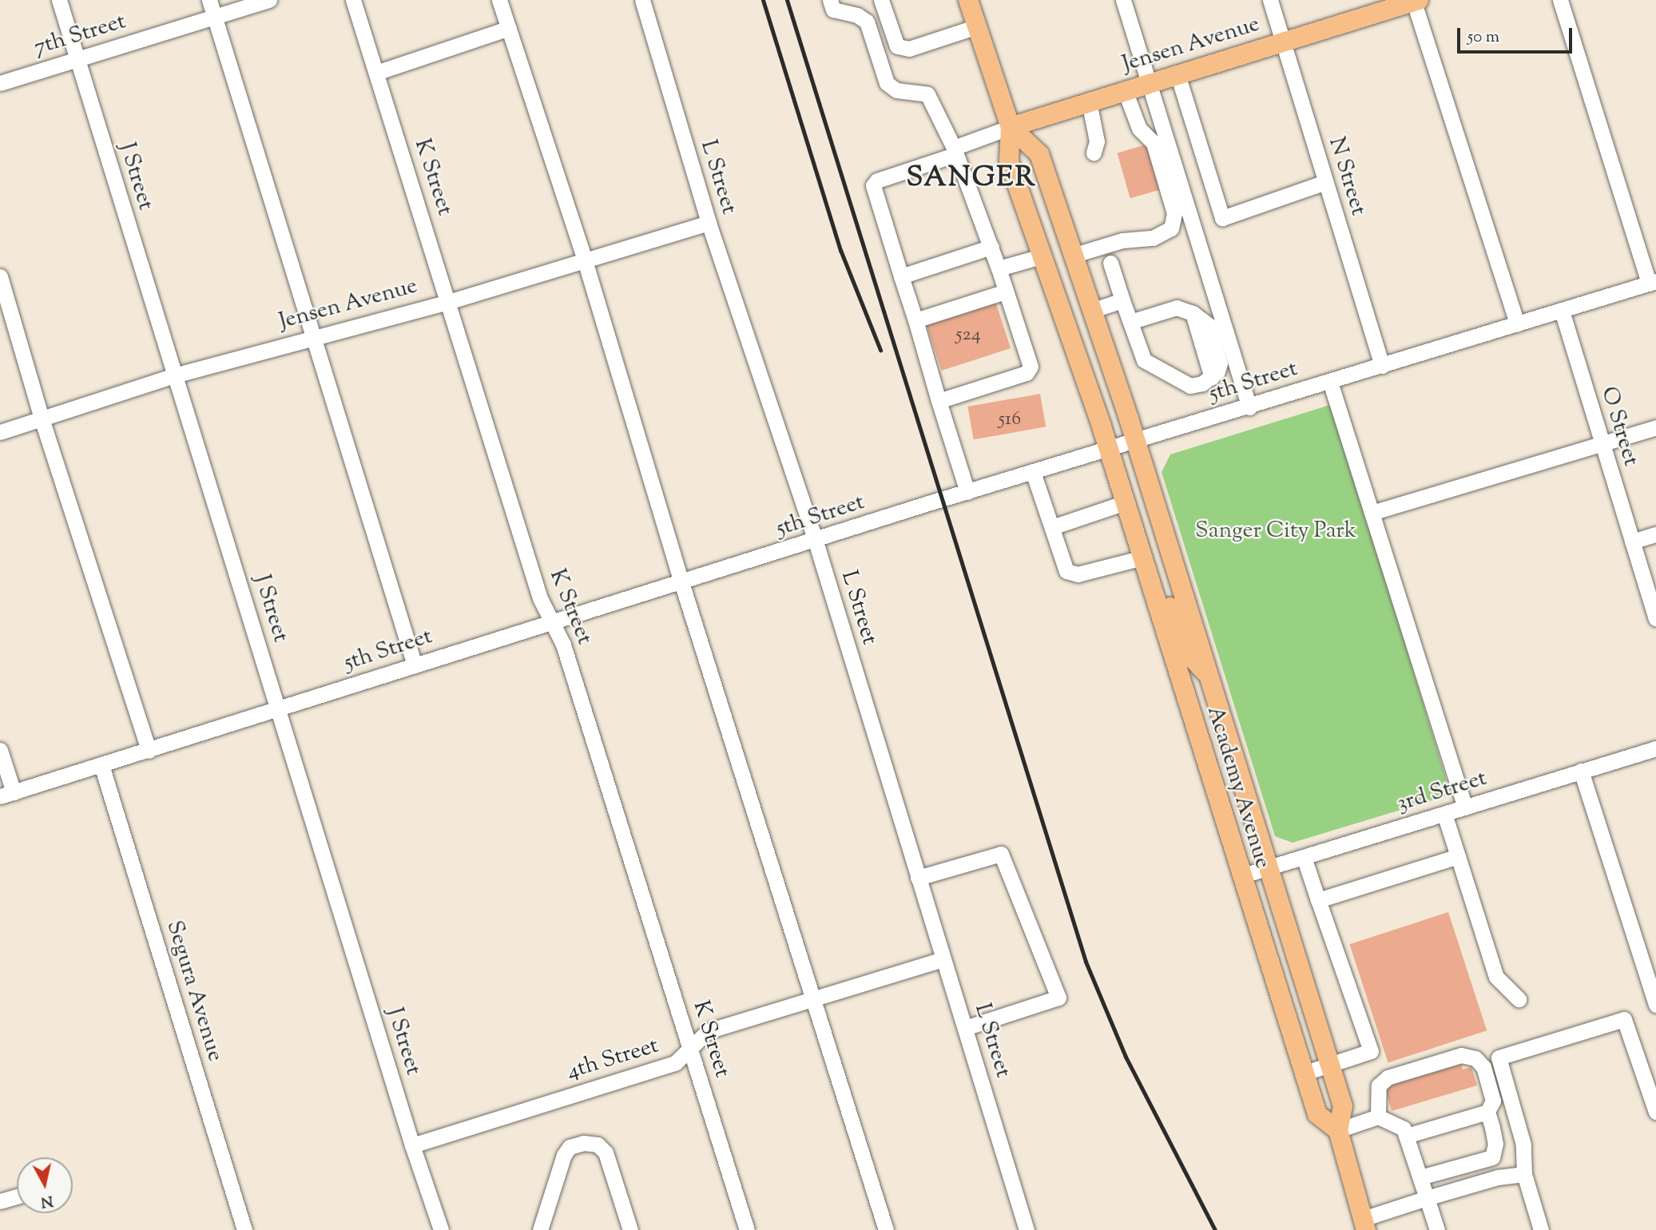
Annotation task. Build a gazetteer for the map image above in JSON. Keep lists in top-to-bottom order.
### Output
{
  "streets": {
    "main road": ["Jensen Avenue", "Academy Avenue"],
    "street": [
      "7th Street",
      "J Street",
      "N Street",
      "K Street",
      "L Street",
      "5th Street",
      "O Street",
      "3rd Street",
      "Segura Avenue",
      "4th Street"
    ]
  },
  "crossings": [
    ["7th Street", "J Street"],
    ["Jensen Avenue", "J Street"],
    ["Jensen Avenue", "N Street"],
    ["Jensen Avenue", "K Street"],
    ["Jensen Avenue", "L Street"],
    ["Jensen Avenue", "Academy Avenue"],
    ["J Street", "5th Street"],
    ["J Street", "4th Street"],
    ["N Street", "5th Street"],
    ["K Street", "5th Street"],
    ["K Street", "4th Street"],
    ["L Street", "5th Street"],
    ["L Street", "4th Street"],
    ["5th Street", "O Street"],
    ["5th Street", "Academy Avenue"],
    ["5th Street", "Segura Avenue"],
    ["Academy Avenue", "3rd Street"]
  ],
  "districts": ["SANGER"],
  "parks": ["Sanger City Park"],
  "house_numbers": ["524", "516"],
  "scale_bar": "50 m",
  "north": "bottom"
}
